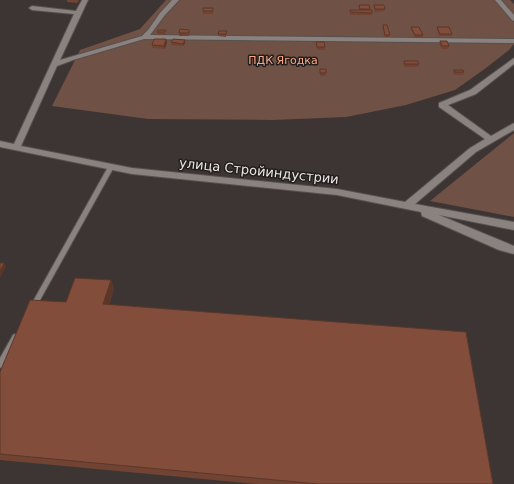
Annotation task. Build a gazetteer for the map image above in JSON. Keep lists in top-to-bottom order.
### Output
{
  "streets": {
    "street": ["улица Стройиндустрии"]
  },
  "parks": ["ПДК Ягодка"]
}
